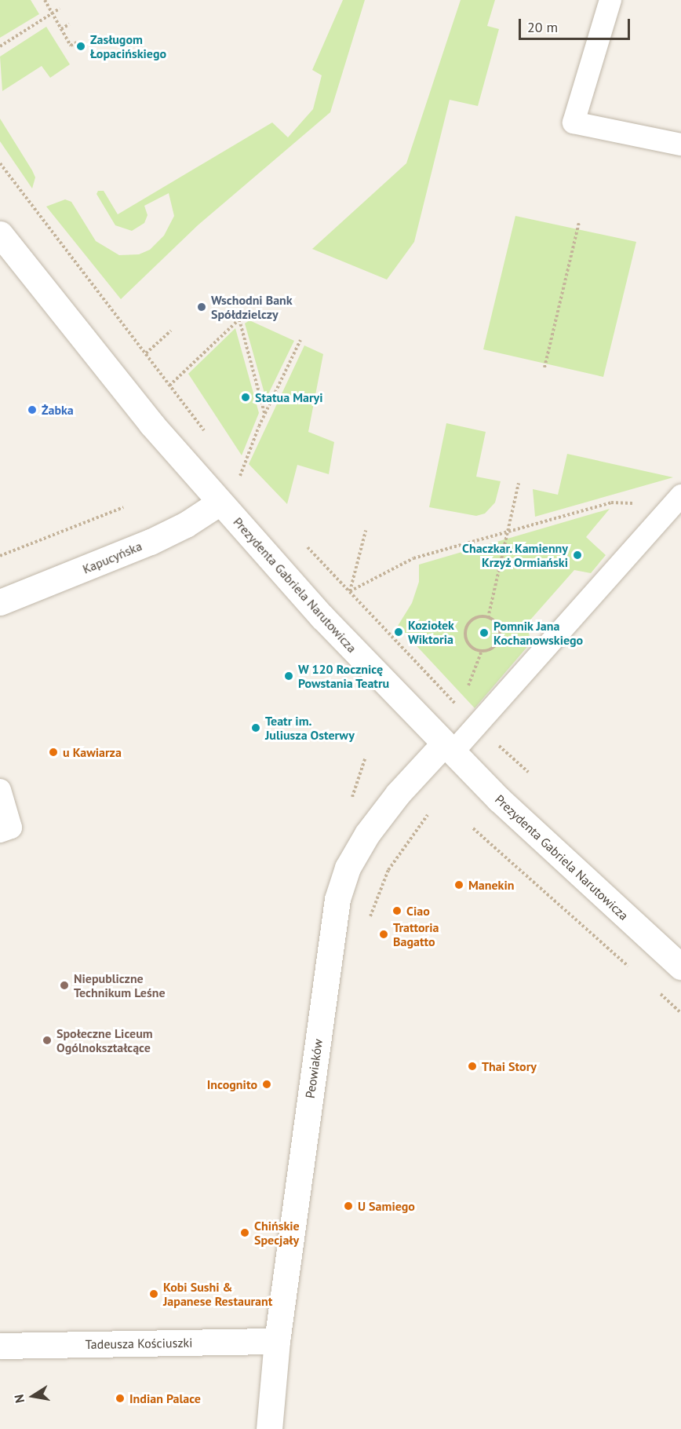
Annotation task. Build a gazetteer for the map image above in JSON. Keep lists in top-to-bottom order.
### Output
{
  "streets": {
    "street": [
      "Kapucyńska",
      "Prezydenta Gabriela Narutowicza",
      "Peowiaków",
      "Tadeusza Kościuszki"
    ]
  },
  "crossings": [
    ["Kapucyńska", "Prezydenta Gabriela Narutowicza"],
    ["Prezydenta Gabriela Narutowicza", "Peowiaków"],
    ["Peowiaków", "Tadeusza Kościuszki"]
  ],
  "places": [
    "Zasługom Łopacińskiego",
    "Wschodni Bank Spółdzielczy",
    "Statua Maryi",
    "Żabka",
    "Chaczkar. Kamienny Krzyż Ormiański",
    "Koziołek Wiktoria",
    "Pomnik Jana Kochanowskiego",
    "W 120 Rocznicę Powstania Teatru",
    "Teatr im. Juliusza Osterwy",
    "u Kawiarza",
    "Manekin",
    "Ciao",
    "Trattoria Bagatto",
    "Niepubliczne Technikum Leśne",
    "Społeczne Liceum Ogólnokształcące",
    "Thai Story",
    "Incognito",
    "U Samiego",
    "Chińskie Specjały",
    "Kobi Sushi & Japanese Restaurant",
    "Indian Palace"
  ],
  "scale_bar": "20 m",
  "north": "left"
}
